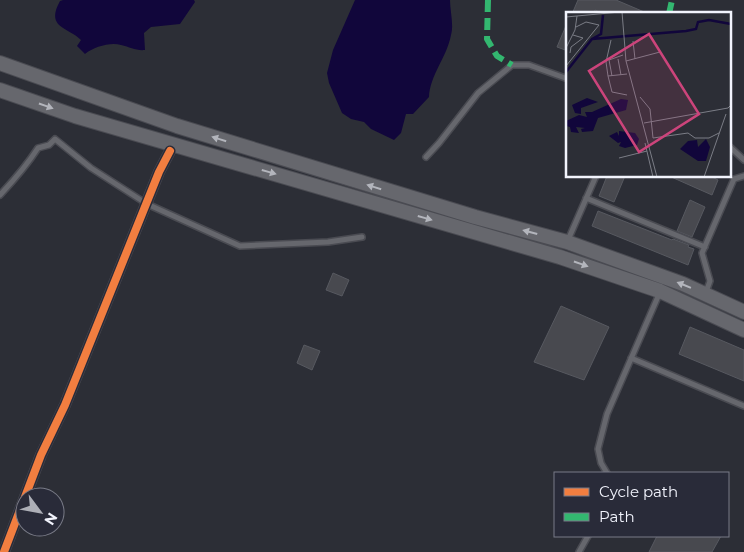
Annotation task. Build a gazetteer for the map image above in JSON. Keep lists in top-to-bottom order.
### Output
{
  "legend": ["Cycle path", "Path"],
  "north": "bottom right"
}
